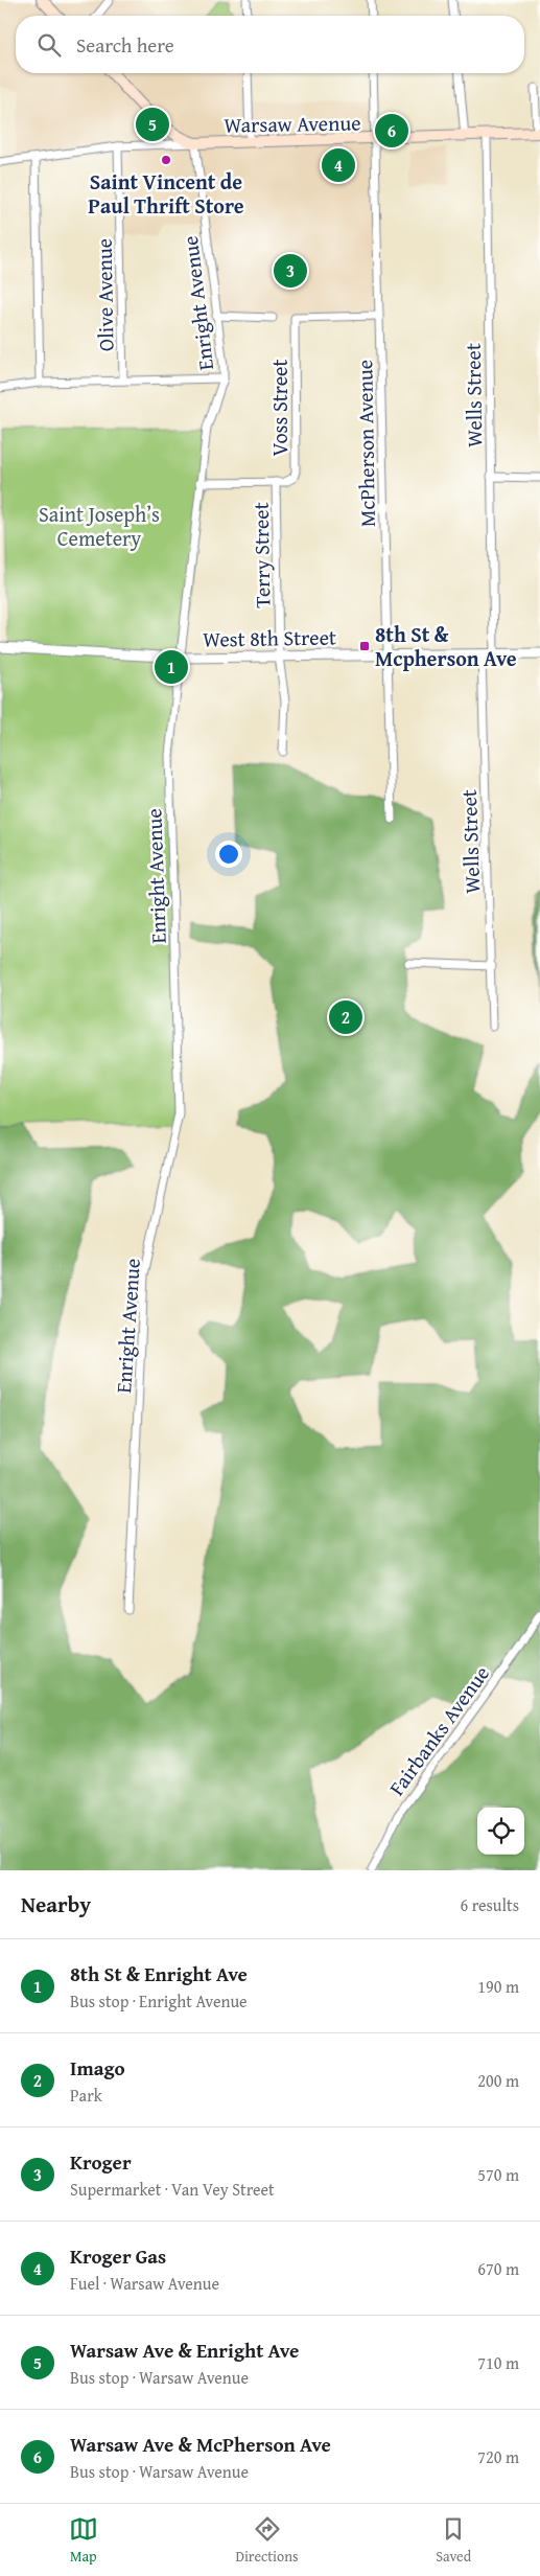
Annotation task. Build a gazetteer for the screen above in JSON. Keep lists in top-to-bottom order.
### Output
{
  "streets": {
    "main road": ["Warsaw Avenue"],
    "street": [
      "Olive Avenue",
      "Enright Avenue",
      "Wells Street",
      "Voss Street",
      "McPherson Avenue",
      "Terry Street",
      "West 8th Street",
      "Fairbanks Avenue"
    ]
  },
  "crossings": [
    ["Warsaw Avenue", "Enright Avenue"],
    ["Warsaw Avenue", "Wells Street"],
    ["Warsaw Avenue", "McPherson Avenue"],
    ["Enright Avenue", "West 8th Street"],
    ["Wells Street", "West 8th Street"],
    ["Voss Street", "McPherson Avenue"],
    ["Voss Street", "Terry Street"],
    ["McPherson Avenue", "West 8th Street"],
    ["Terry Street", "West 8th Street"]
  ],
  "parks": ["Saint Joseph’s Cemetery"],
  "places": {
    "other": ["Saint Vincent de Paul Thrift Store"],
    "transit": ["8th St & Mcpherson Ave"]
  },
  "page": {
    "search": "Search here",
    "pins": [
      "5",
      "6",
      "4",
      "3",
      "1",
      "2"
    ],
    "heading": ["Nearby", "6 results"],
    "list": [
      {
        "mark": "1",
        "name": "8th St & Enright Ave",
        "note": "Bus stop · Enright Avenue",
        "value": "190 m"
      },
      {
        "mark": "2",
        "name": "Imago",
        "note": "Park",
        "value": "200 m"
      },
      {
        "mark": "3",
        "name": "Kroger",
        "note": "Supermarket · Van Vey Street",
        "value": "570 m"
      },
      {
        "mark": "4",
        "name": "Kroger Gas",
        "note": "Fuel · Warsaw Avenue",
        "value": "670 m"
      },
      {
        "mark": "5",
        "name": "Warsaw Ave & Enright Ave",
        "note": "Bus stop · Warsaw Avenue",
        "value": "710 m"
      },
      {
        "mark": "6",
        "name": "Warsaw Ave & McPherson Ave",
        "note": "Bus stop · Warsaw Avenue",
        "value": "720 m"
      }
    ],
    "nav": ["Map", "Directions", "Saved"]
  }
}
